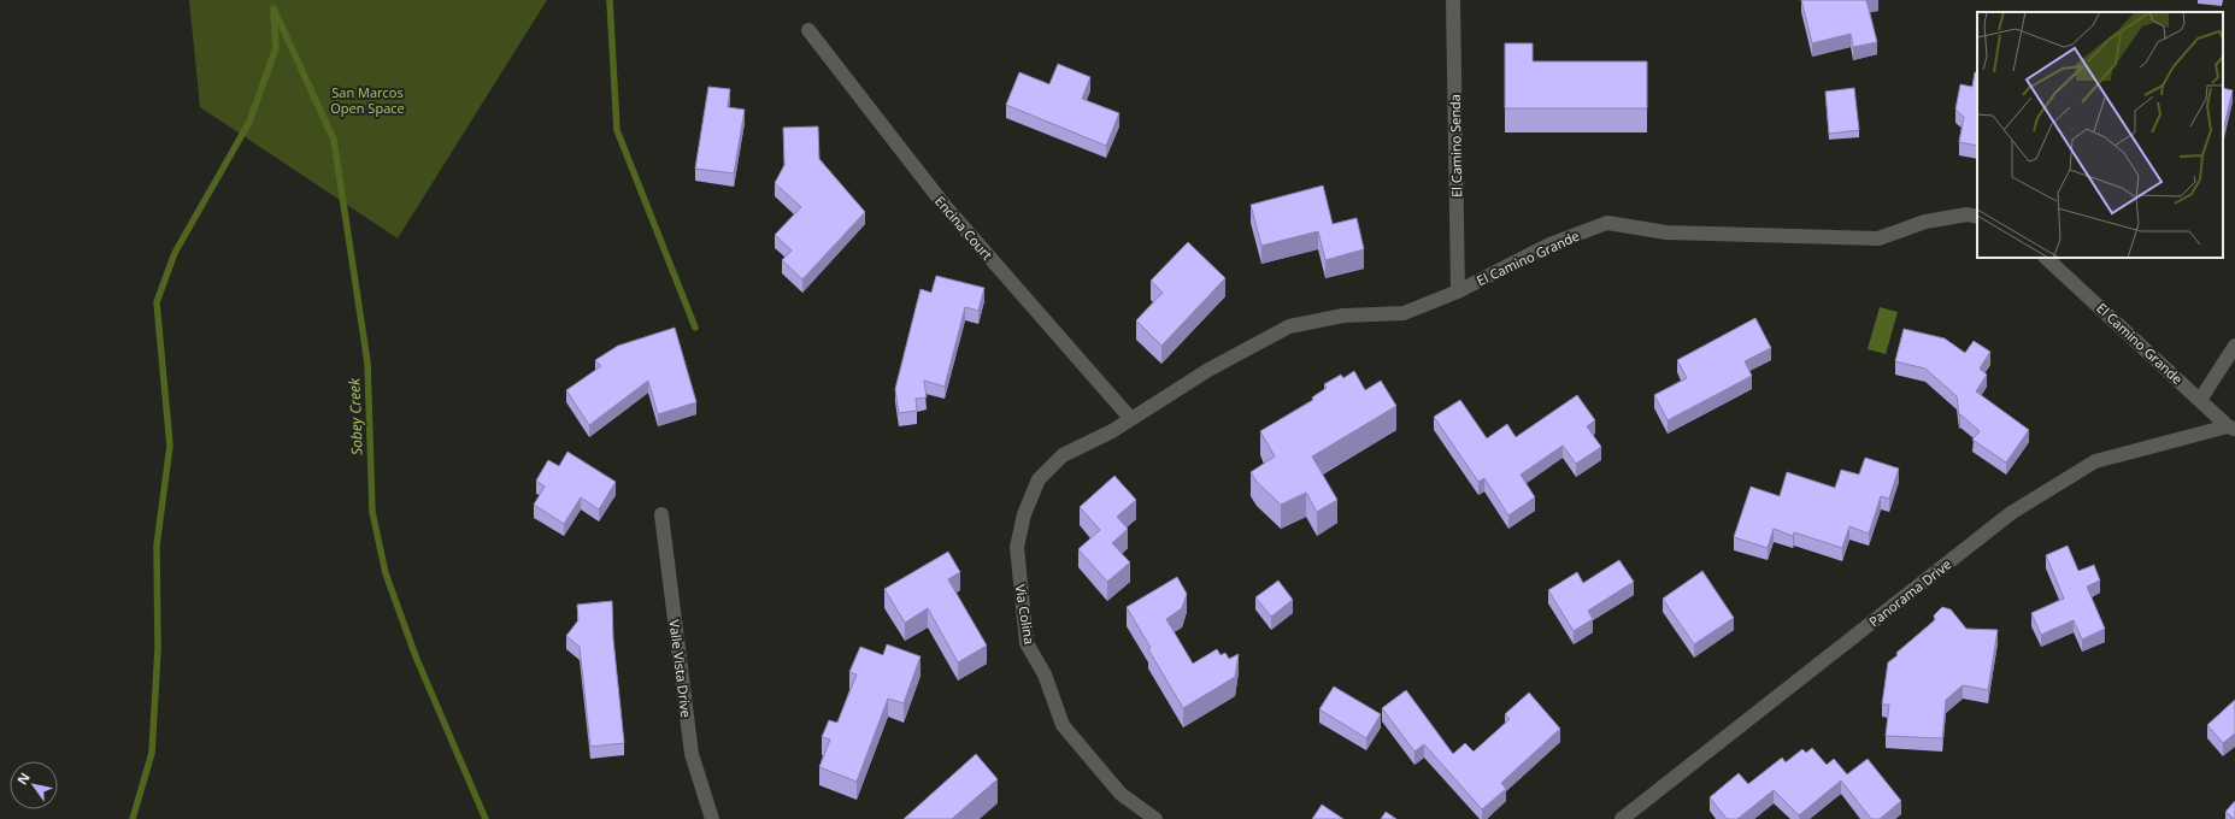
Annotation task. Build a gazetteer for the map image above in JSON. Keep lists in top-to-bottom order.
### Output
{
  "streets": {
    "street": [
      "El Camino Senda",
      "Encina Court",
      "El Camino Grande",
      "Panorama Drive",
      "Via Colina",
      "Valle Vista Drive"
    ]
  },
  "crossings": [
    ["El Camino Senda", "El Camino Grande"],
    ["Encina Court", "El Camino Grande"],
    ["Encina Court", "Via Colina"],
    ["El Camino Grande", "Panorama Drive"],
    ["El Camino Grande", "Via Colina"]
  ],
  "water": ["Sobey Creek"],
  "parks": ["San Marcos Open Space"],
  "north": "top left"
}
